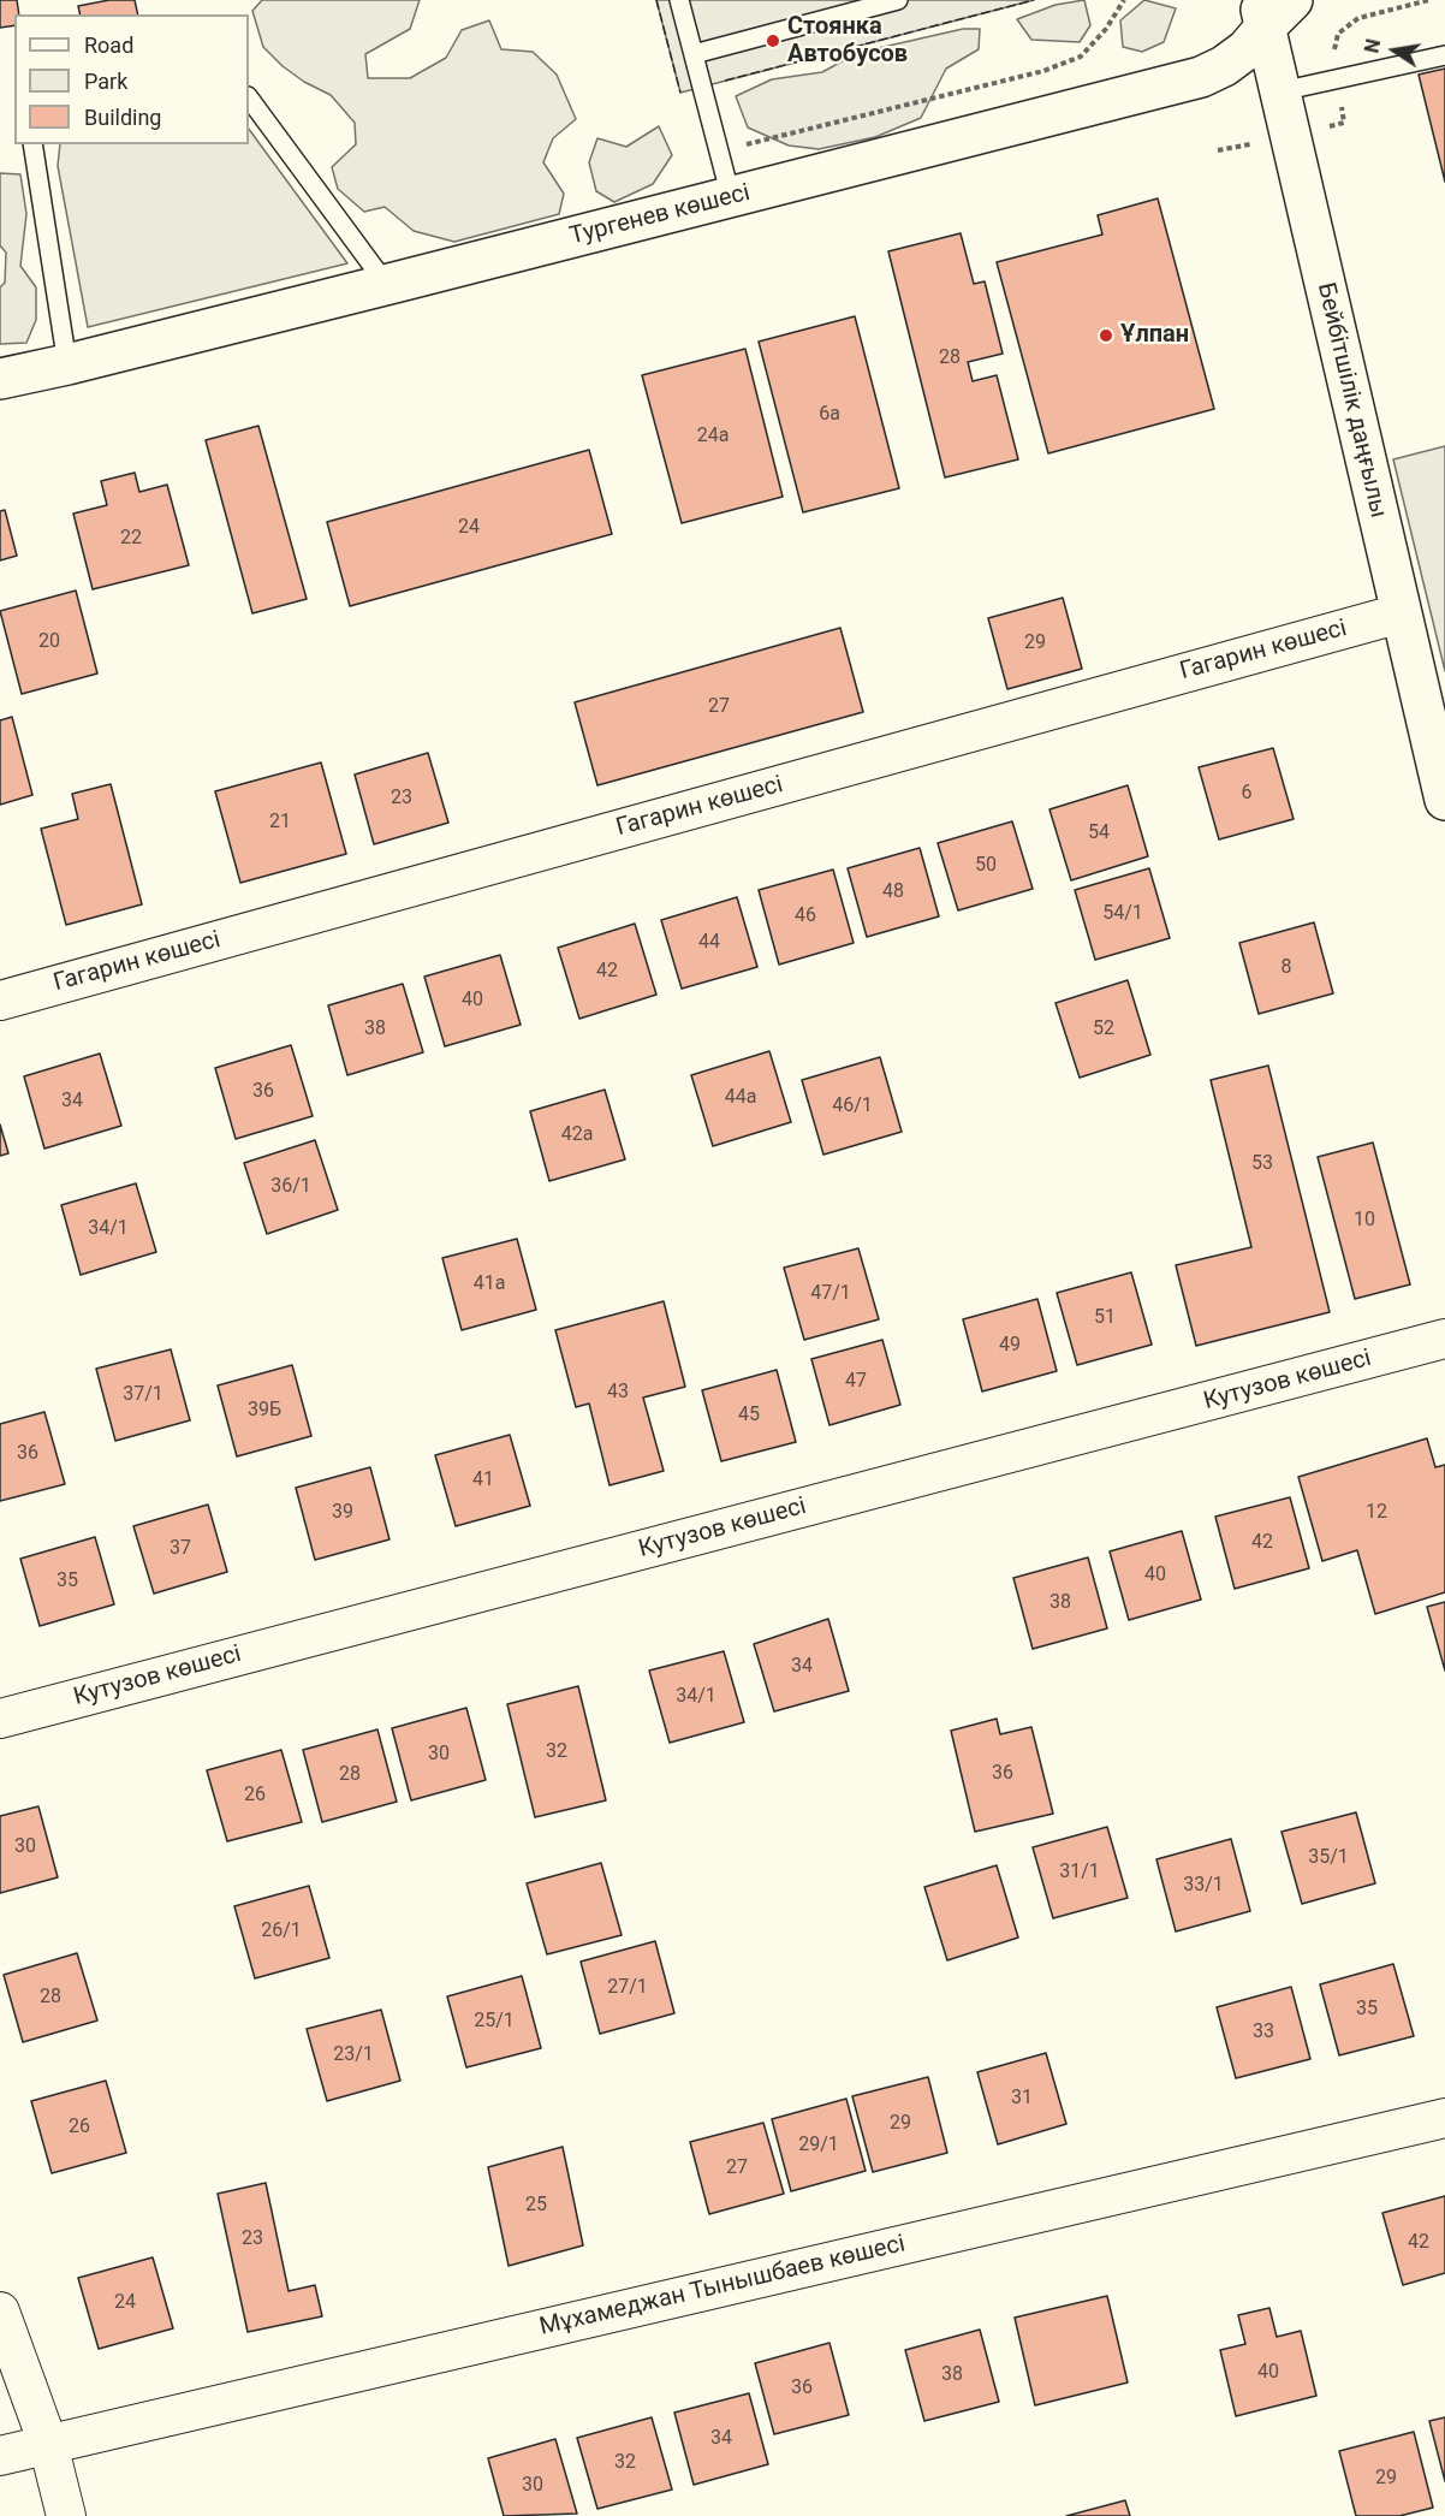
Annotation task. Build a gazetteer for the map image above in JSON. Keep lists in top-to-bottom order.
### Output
{
  "streets": {
    "street": [
      "Тургенев көшесі",
      "Бейбітшілік даңғылы",
      "Гагарин көшесі",
      "Кутузов көшесі",
      "Мұхамеджан Тынышбаев көшесі"
    ]
  },
  "crossings": [
    ["Тургенев көшесі", "Бейбітшілік даңғылы"],
    ["Бейбітшілік даңғылы", "Гагарин көшесі"]
  ],
  "places": ["Стоянка Автобусов", "Ұлпан"],
  "house_numbers": [
    "28",
    "6а",
    "24а",
    "24",
    "22",
    "20",
    "29",
    "27",
    "6",
    "23",
    "21",
    "54",
    "50",
    "48",
    "54/1",
    "46",
    "44",
    "8",
    "42",
    "40",
    "38",
    "52",
    "36",
    "44а",
    "34",
    "46/1",
    "42а",
    "53",
    "36/1",
    "10",
    "34/1",
    "41а",
    "47/1",
    "51",
    "49",
    "47",
    "43",
    "37/1",
    "39Б",
    "45",
    "36",
    "41",
    "39",
    "12",
    "42",
    "37",
    "40",
    "35",
    "38",
    "34",
    "34/1",
    "32",
    "30",
    "36",
    "28",
    "26",
    "30",
    "35/1",
    "31/1",
    "33/1",
    "26/1",
    "27/1",
    "28",
    "35",
    "25/1",
    "33",
    "23/1",
    "31",
    "29",
    "26",
    "29/1",
    "27",
    "25",
    "23",
    "42",
    "24",
    "40",
    "38",
    "36",
    "34",
    "32",
    "29",
    "30"
  ],
  "legend": ["Road", "Park", "Building"],
  "north": "left"
}
